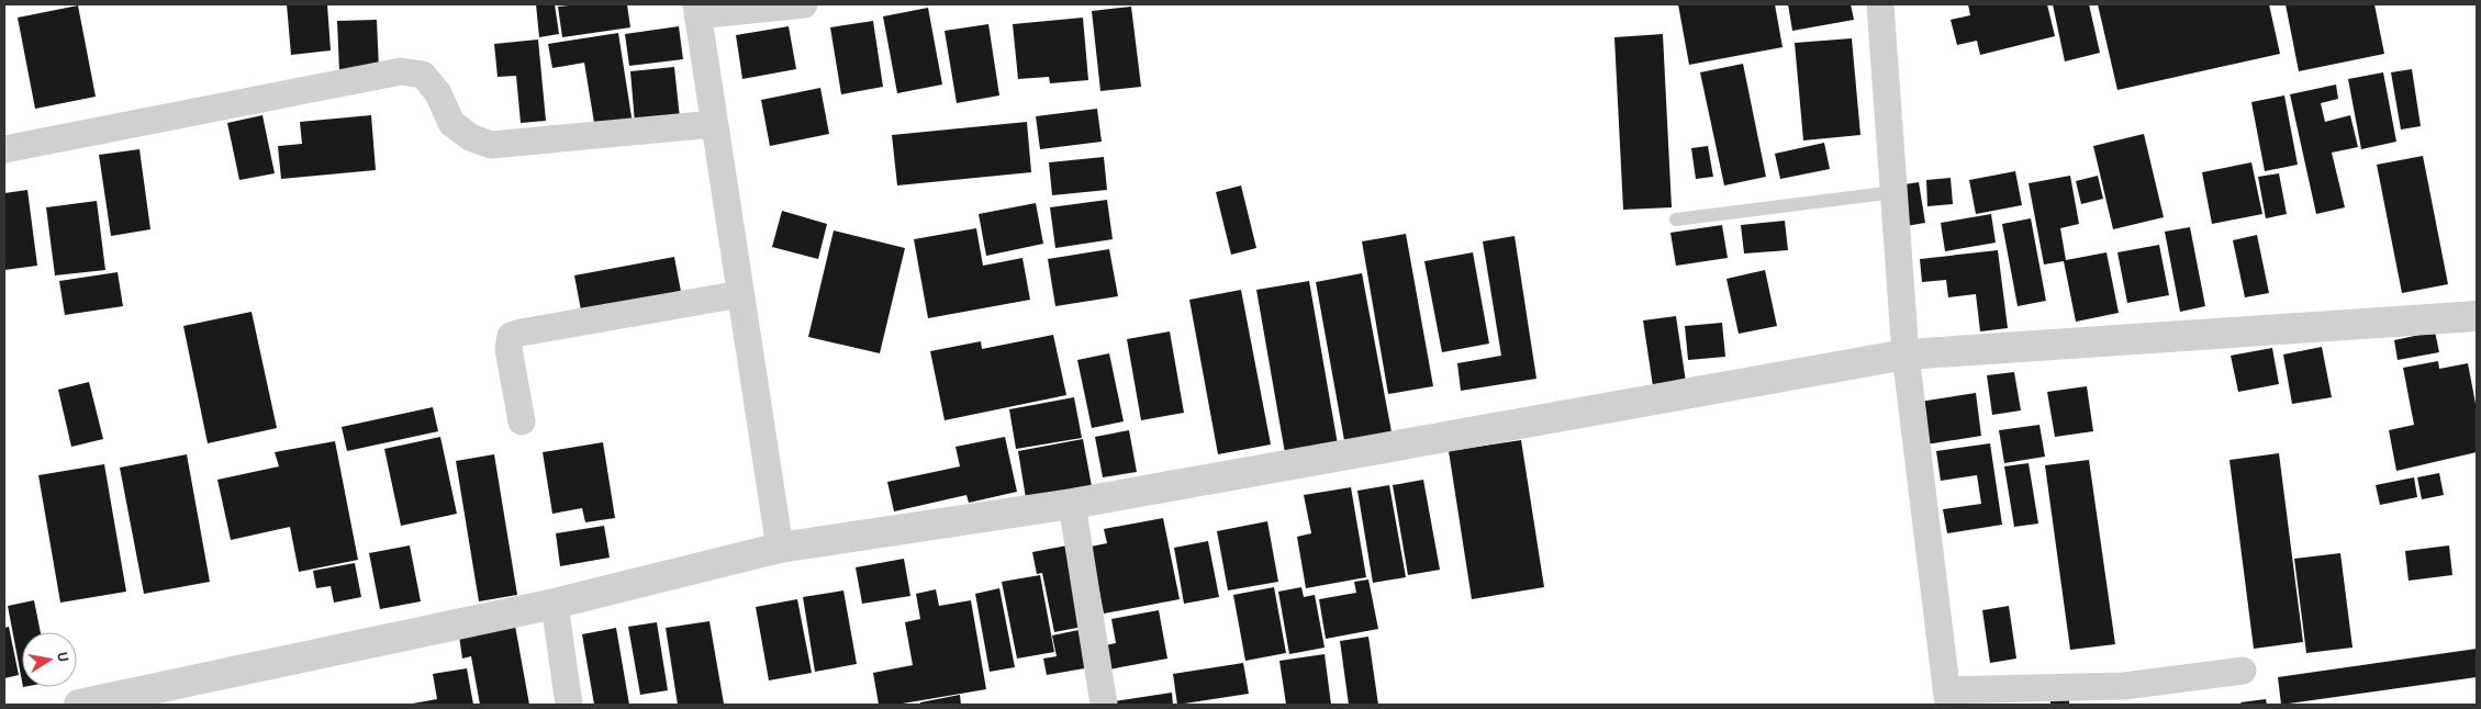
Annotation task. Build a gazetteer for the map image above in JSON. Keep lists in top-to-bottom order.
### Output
{
  "north": "right"
}
